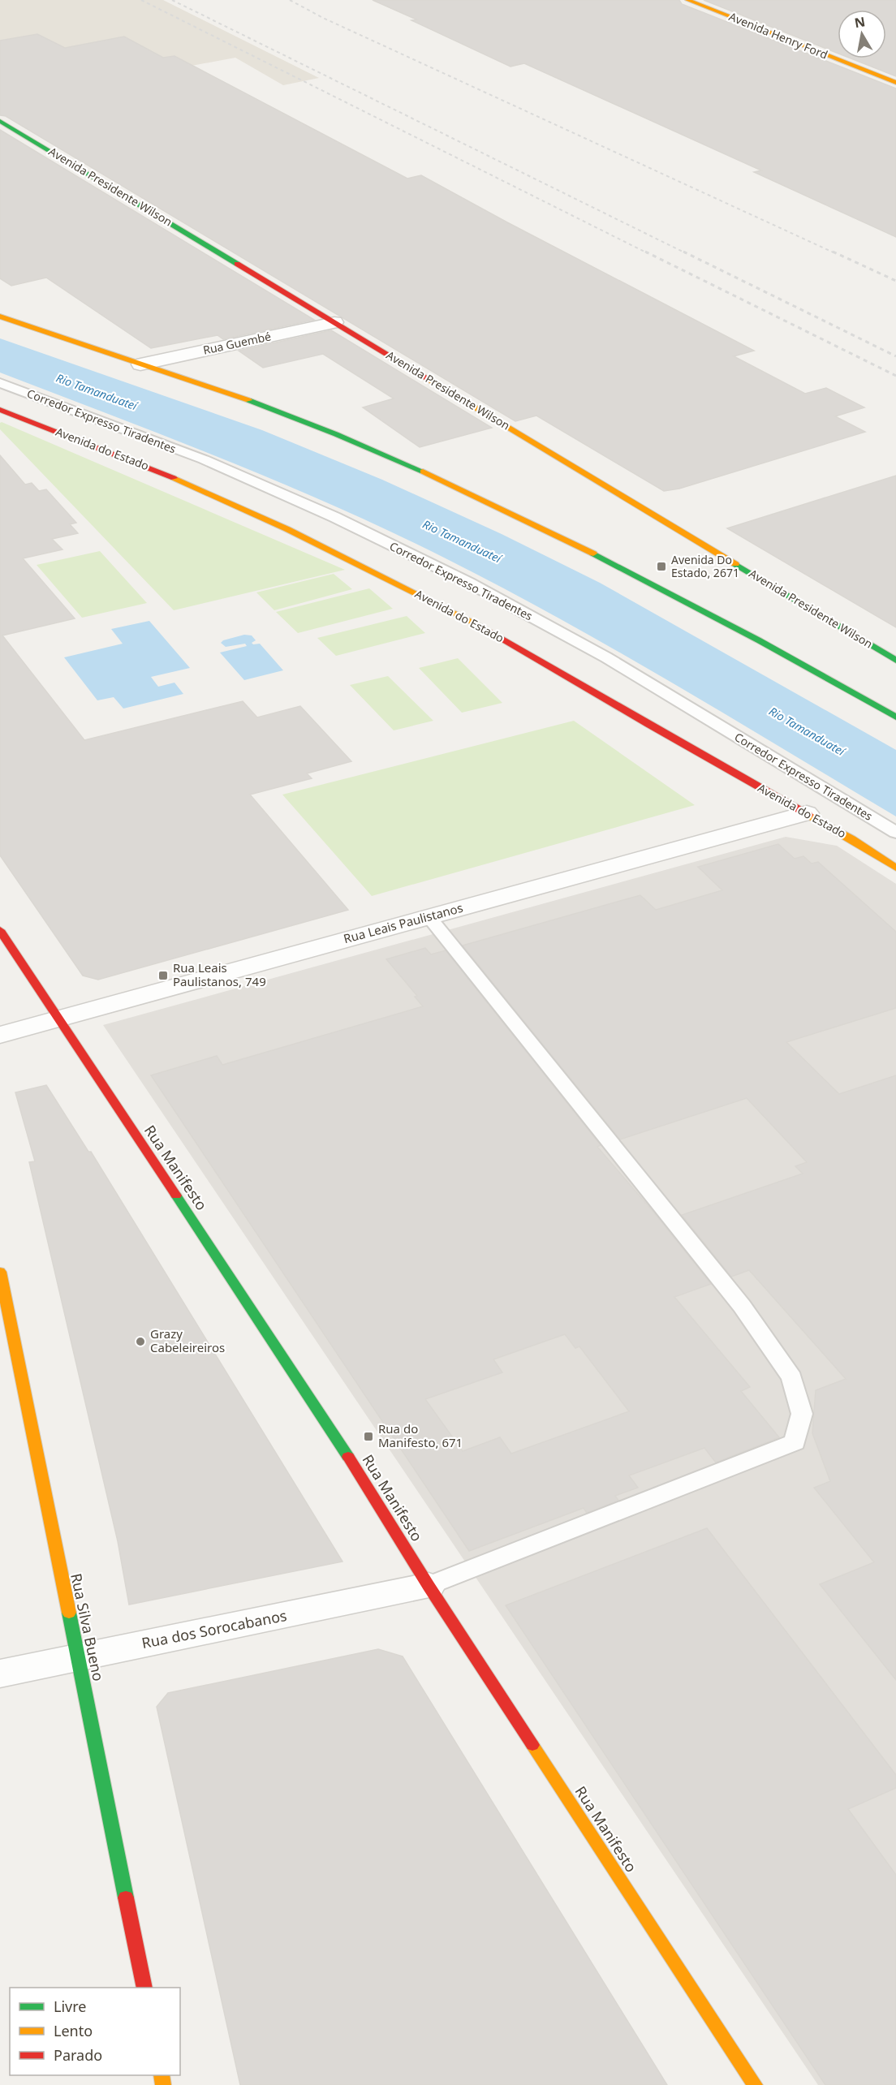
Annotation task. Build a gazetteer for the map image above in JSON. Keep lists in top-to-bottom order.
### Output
{
  "streets": {
    "main road": [
      "Avenida Henry Ford",
      "Avenida Presidente Wilson",
      "Avenida do Estado",
      "Rua Manifesto",
      "Rua Silva Bueno"
    ],
    "street": ["Rua Guembé", "Rua Leais Paulistanos", "Rua dos Sorocabanos"],
    "lane": ["Corredor Expresso Tiradentes"]
  },
  "crossings": [
    ["Avenida Presidente Wilson", "Rua Guembé"],
    ["Avenida do Estado", "Rua Leais Paulistanos"],
    ["Rua Leais Paulistanos", "Rua Manifesto"],
    ["Rua Manifesto", "Rua dos Sorocabanos"],
    ["Rua Silva Bueno", "Rua dos Sorocabanos"]
  ],
  "water": ["Rio Tamanduateí"],
  "places": {
    "transit": ["Avenida Do Estado, 2671", "Rua Leais Paulistanos, 749", "Rua do Manifesto, 671"],
    "other": ["Grazy Cabeleireiros"]
  },
  "legend": ["Livre", "Lento", "Parado"],
  "north": "top"
}
